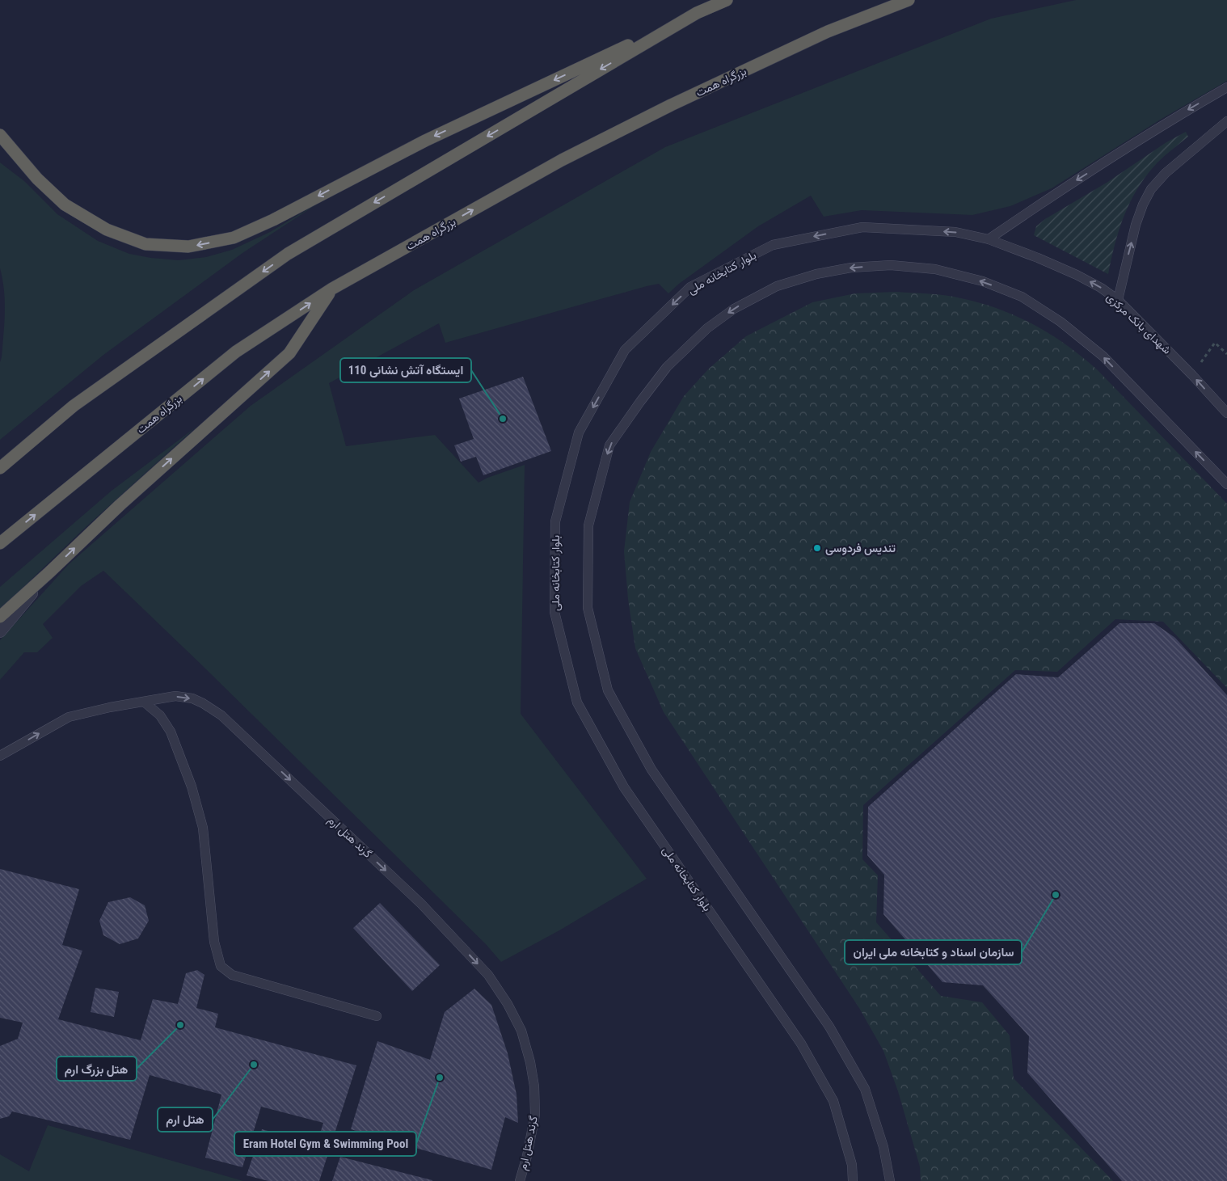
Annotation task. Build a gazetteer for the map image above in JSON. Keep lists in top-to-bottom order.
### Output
{
  "streets": {
    "highway": ["بزرگراه همت"],
    "lane": ["بلوار کتابخانه ملی", "شهدای بانک مرکزی", "گرند هتل ارم"]
  },
  "crossings": [
    ["بلوار کتابخانه ملی", "شهدای بانک مرکزی"]
  ],
  "one_way": ["شهدای بانک مرکزی", "گرند هتل ارم"],
  "places": [
    "ایستگاه آتش نشانی 110",
    "تندیس فردوسی",
    "سازمان اسناد و کتابخانه ملی ایران",
    "هتل بزرگ ارم",
    "هتل ارم",
    "Eram Hotel Gym & Swimming Pool"
  ]
}
